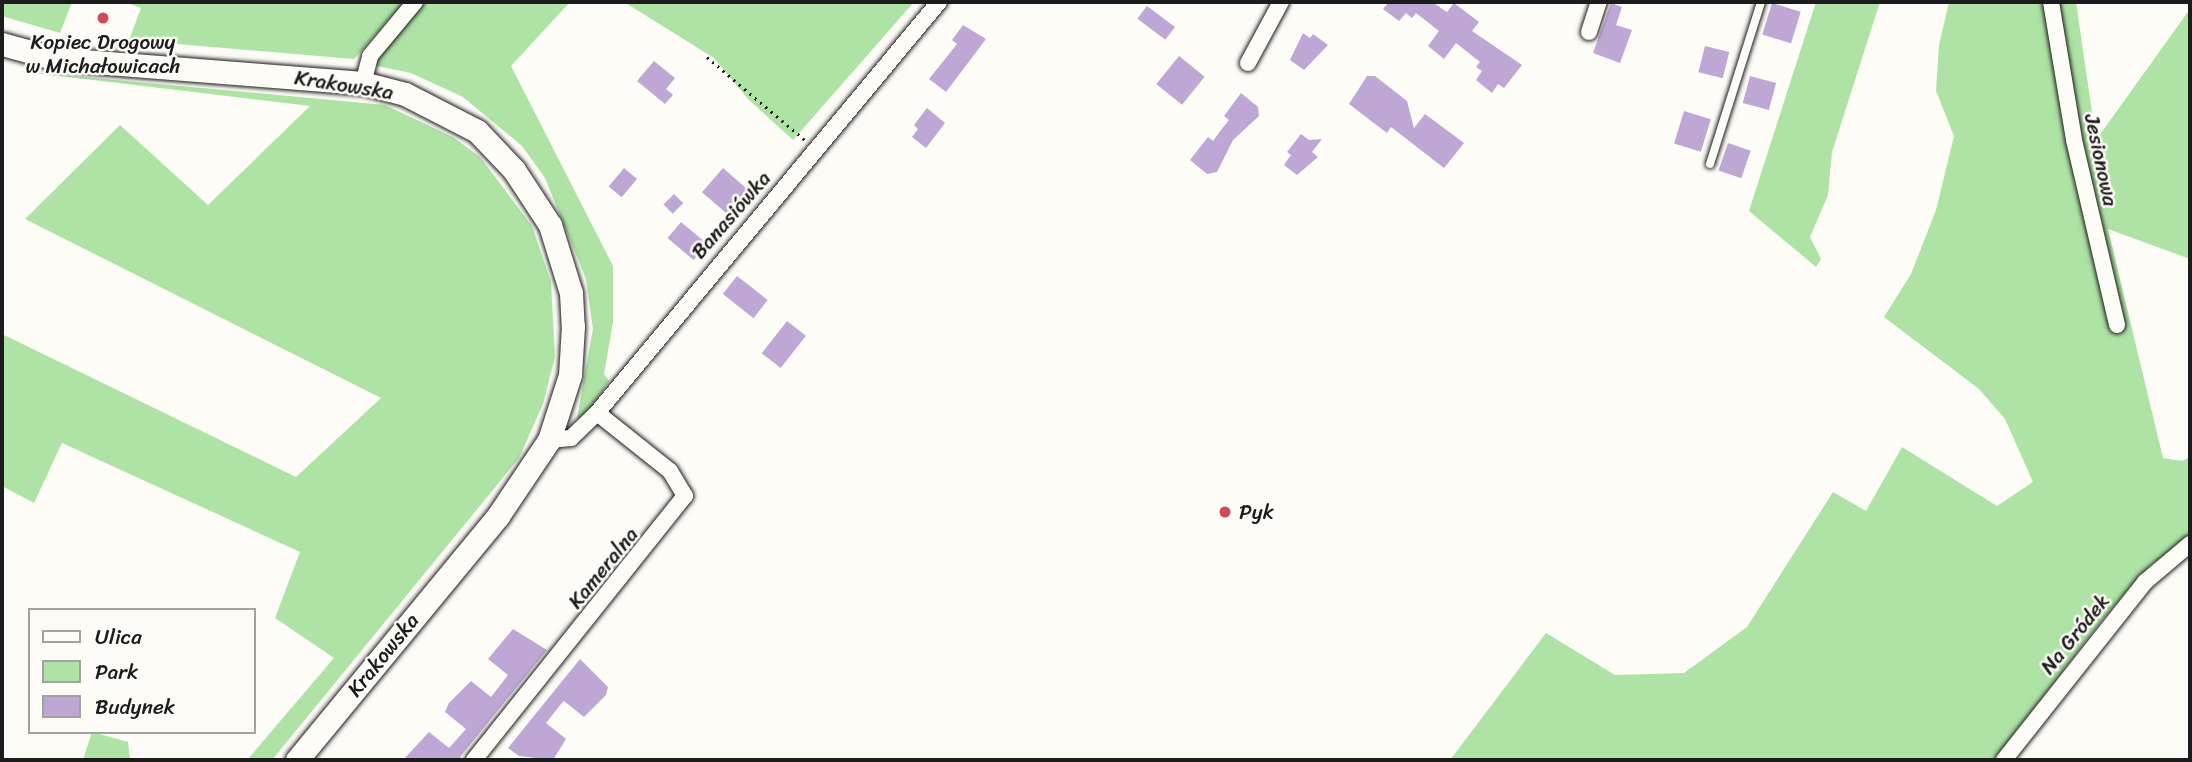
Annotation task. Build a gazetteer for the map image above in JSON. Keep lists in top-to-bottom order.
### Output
{
  "streets": {
    "main road": ["Krakowska"],
    "street": [
      "Jesionowa",
      "Banasiówka",
      "Kameralna",
      "Na Gródek"
    ]
  },
  "crossings": [
    ["Krakowska", "Banasiówka"],
    ["Banasiówka", "Kameralna"]
  ],
  "places": ["Kopiec Drogowy w Michałowicach", "Pyk"],
  "legend": ["Ulica", "Park", "Budynek"]
}
